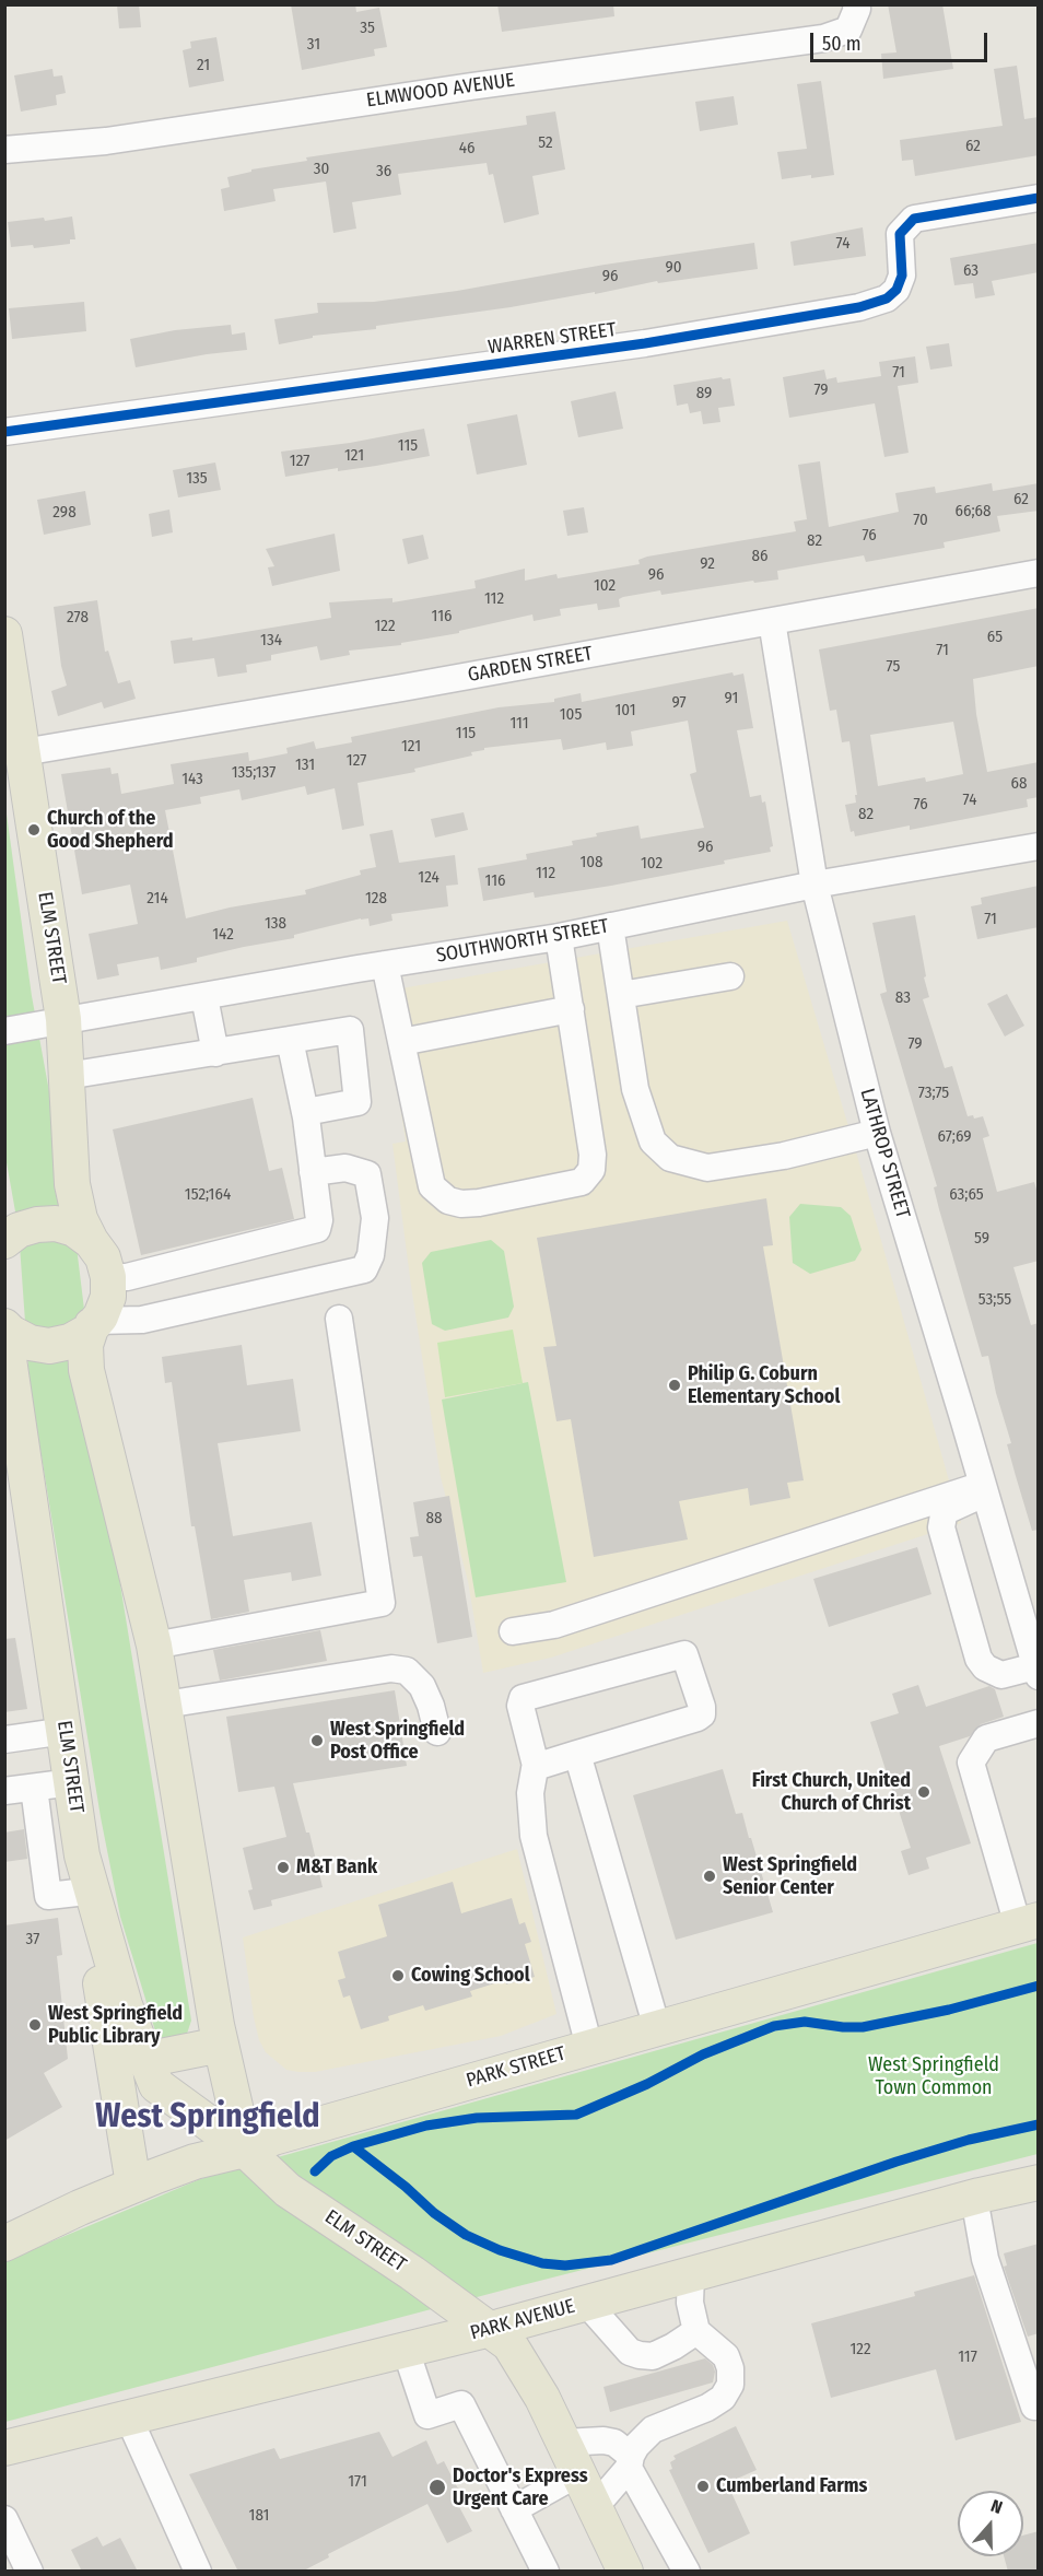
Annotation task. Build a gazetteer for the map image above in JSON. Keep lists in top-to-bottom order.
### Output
{
  "streets": {
    "main road": ["ELM STREET", "PARK STREET", "PARK AVENUE"],
    "street": [
      "ELMWOOD AVENUE",
      "WARREN STREET",
      "GARDEN STREET",
      "SOUTHWORTH STREET",
      "LATHROP STREET"
    ]
  },
  "crossings": [
    ["GARDEN STREET", "ELM STREET"],
    ["GARDEN STREET", "LATHROP STREET"],
    ["ELM STREET", "SOUTHWORTH STREET"],
    ["ELM STREET", "PARK STREET"],
    ["ELM STREET", "PARK AVENUE"],
    ["SOUTHWORTH STREET", "LATHROP STREET"]
  ],
  "districts": ["West Springfield"],
  "parks": ["West Springfield Town Common"],
  "places": [
    "Church of the Good Shepherd",
    "Philip G. Coburn Elementary School",
    "West Springfield Post Office",
    "First Church, United Church of Christ",
    "M&T Bank",
    "West Springfield Senior Center",
    "Cowing School",
    "West Springfield Public Library",
    "Cumberland Farms",
    "Doctor's Express Urgent Care"
  ],
  "house_numbers": [
    "35",
    "31",
    "21",
    "52",
    "62",
    "46",
    "30",
    "36",
    "74",
    "90",
    "63",
    "96",
    "71",
    "79",
    "89",
    "115",
    "121",
    "127",
    "135",
    "62",
    "66;68",
    "298",
    "70",
    "76",
    "82",
    "86",
    "92",
    "96",
    "102",
    "112",
    "116",
    "278",
    "122",
    "65",
    "134",
    "71",
    "75",
    "91",
    "97",
    "101",
    "105",
    "111",
    "115",
    "121",
    "127",
    "131",
    "135;137",
    "143",
    "68",
    "74",
    "76",
    "82",
    "96",
    "108",
    "102",
    "112",
    "124",
    "116",
    "214",
    "128",
    "71",
    "138",
    "142",
    "83",
    "79",
    "73;75",
    "67;69",
    "152;164",
    "63;65",
    "59",
    "53;55",
    "88",
    "37",
    "122",
    "117",
    "171",
    "181"
  ],
  "scale_bar": "50 m",
  "north": "top"
}
